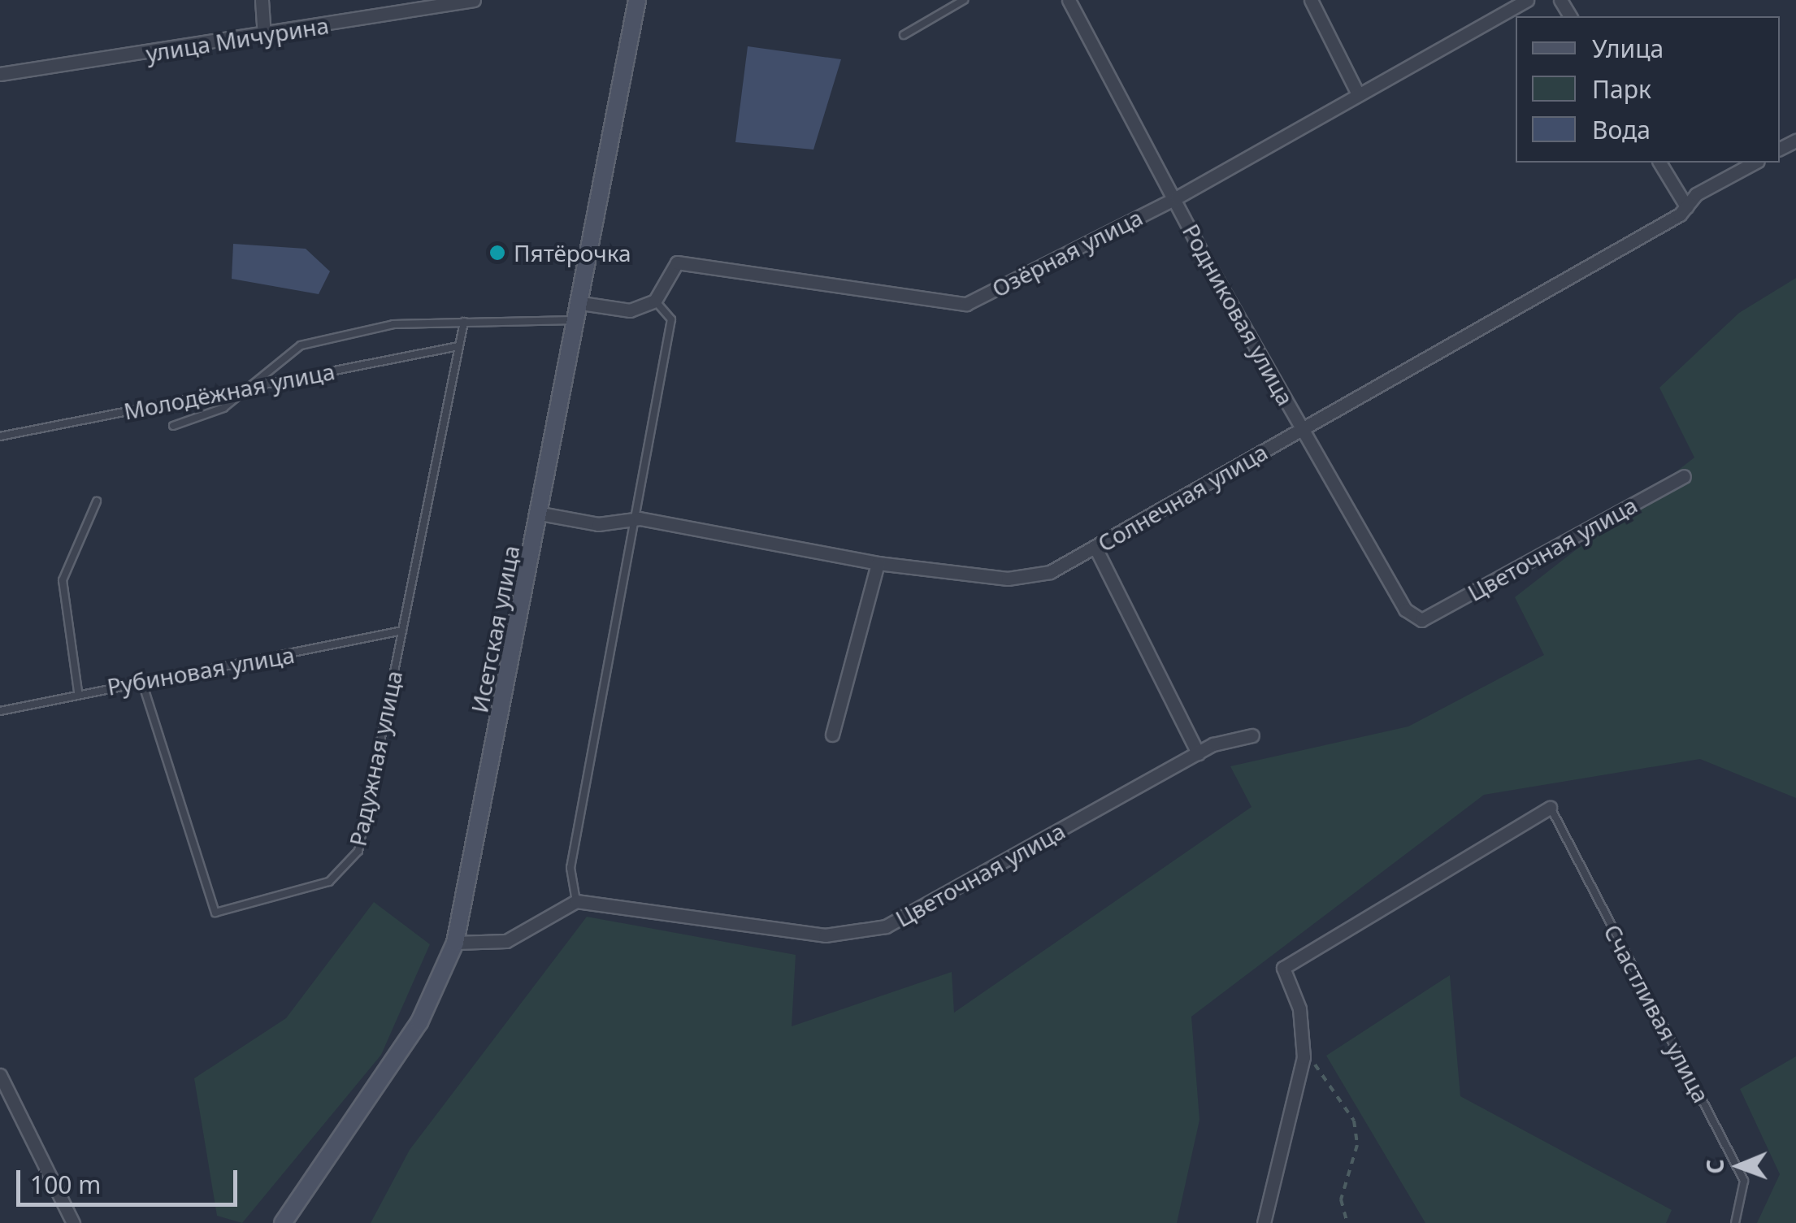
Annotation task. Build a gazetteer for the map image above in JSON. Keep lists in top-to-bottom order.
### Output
{
  "streets": {
    "main road": ["Исетская улица"],
    "street": [
      "улица Мичурина",
      "Озёрная улица",
      "Родниковая улица",
      "Солнечная улица",
      "Цветочная улица"
    ],
    "lane": [
      "Молодёжная улица",
      "Рубиновая улица",
      "Радужная улица",
      "Счастливая улица"
    ]
  },
  "crossings": [
    ["Озёрная улица", "Родниковая улица"],
    ["Родниковая улица", "Солнечная улица"],
    ["Родниковая улица", "Цветочная улица"],
    ["Молодёжная улица", "Радужная улица"],
    ["Солнечная улица", "Исетская улица"],
    ["Рубиновая улица", "Радужная улица"]
  ],
  "places": ["Пятёрочка"],
  "legend": ["Улица", "Парк", "Вода"],
  "scale_bar": "100 m",
  "north": "left"
}
